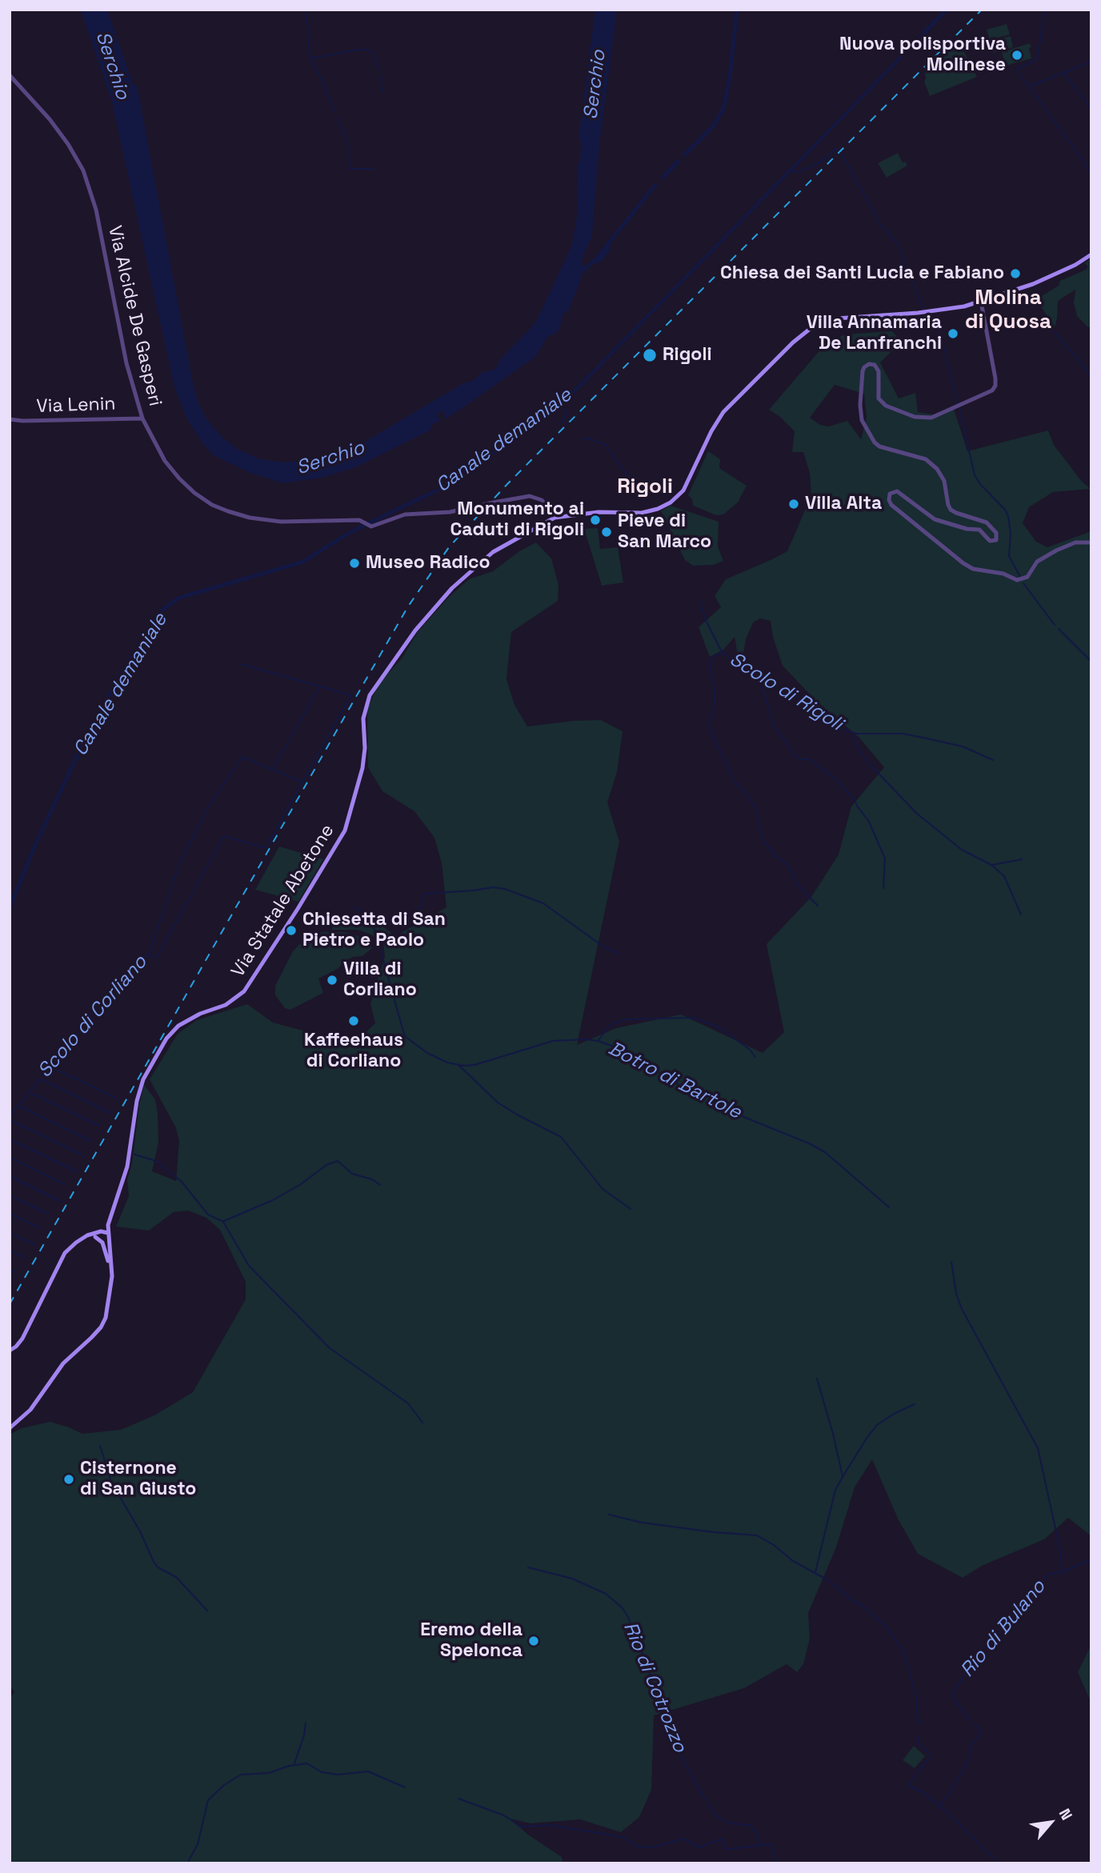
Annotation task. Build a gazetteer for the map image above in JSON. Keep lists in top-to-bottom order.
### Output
{
  "streets": {
    "main road": ["Via Statale Abetone"],
    "street": ["Via Alcide De Gasperi", "Via Lenin"]
  },
  "crossings": [
    ["Via Alcide De Gasperi", "Via Lenin"],
    ["Via Alcide De Gasperi", "Via Statale Abetone"]
  ],
  "districts": ["Molina di Quosa", "Rigoli"],
  "water": [
    "Serchio",
    "Canale demaniale",
    "Scolo di Rigoli",
    "Scolo di Corliano",
    "Botro di Bartole",
    "Rio di Bulano",
    "Rio di Cotrozzo"
  ],
  "places": [
    "Nuova polisportiva Molinese",
    "Chiesa dei Santi Lucia e Fabiano",
    "Villa Annamaria De Lanfranchi",
    "Rigoli",
    "Villa Alta",
    "Monumento ai Caduti di Rigoli",
    "Pieve di San Marco",
    "Museo Radico",
    "Chiesetta di San Pietro e Paolo",
    "Villa di Corliano",
    "Kaffeehaus di Corliano",
    "Cisternone di San Giusto",
    "Eremo della Spelonca"
  ],
  "north": "top right"
}
